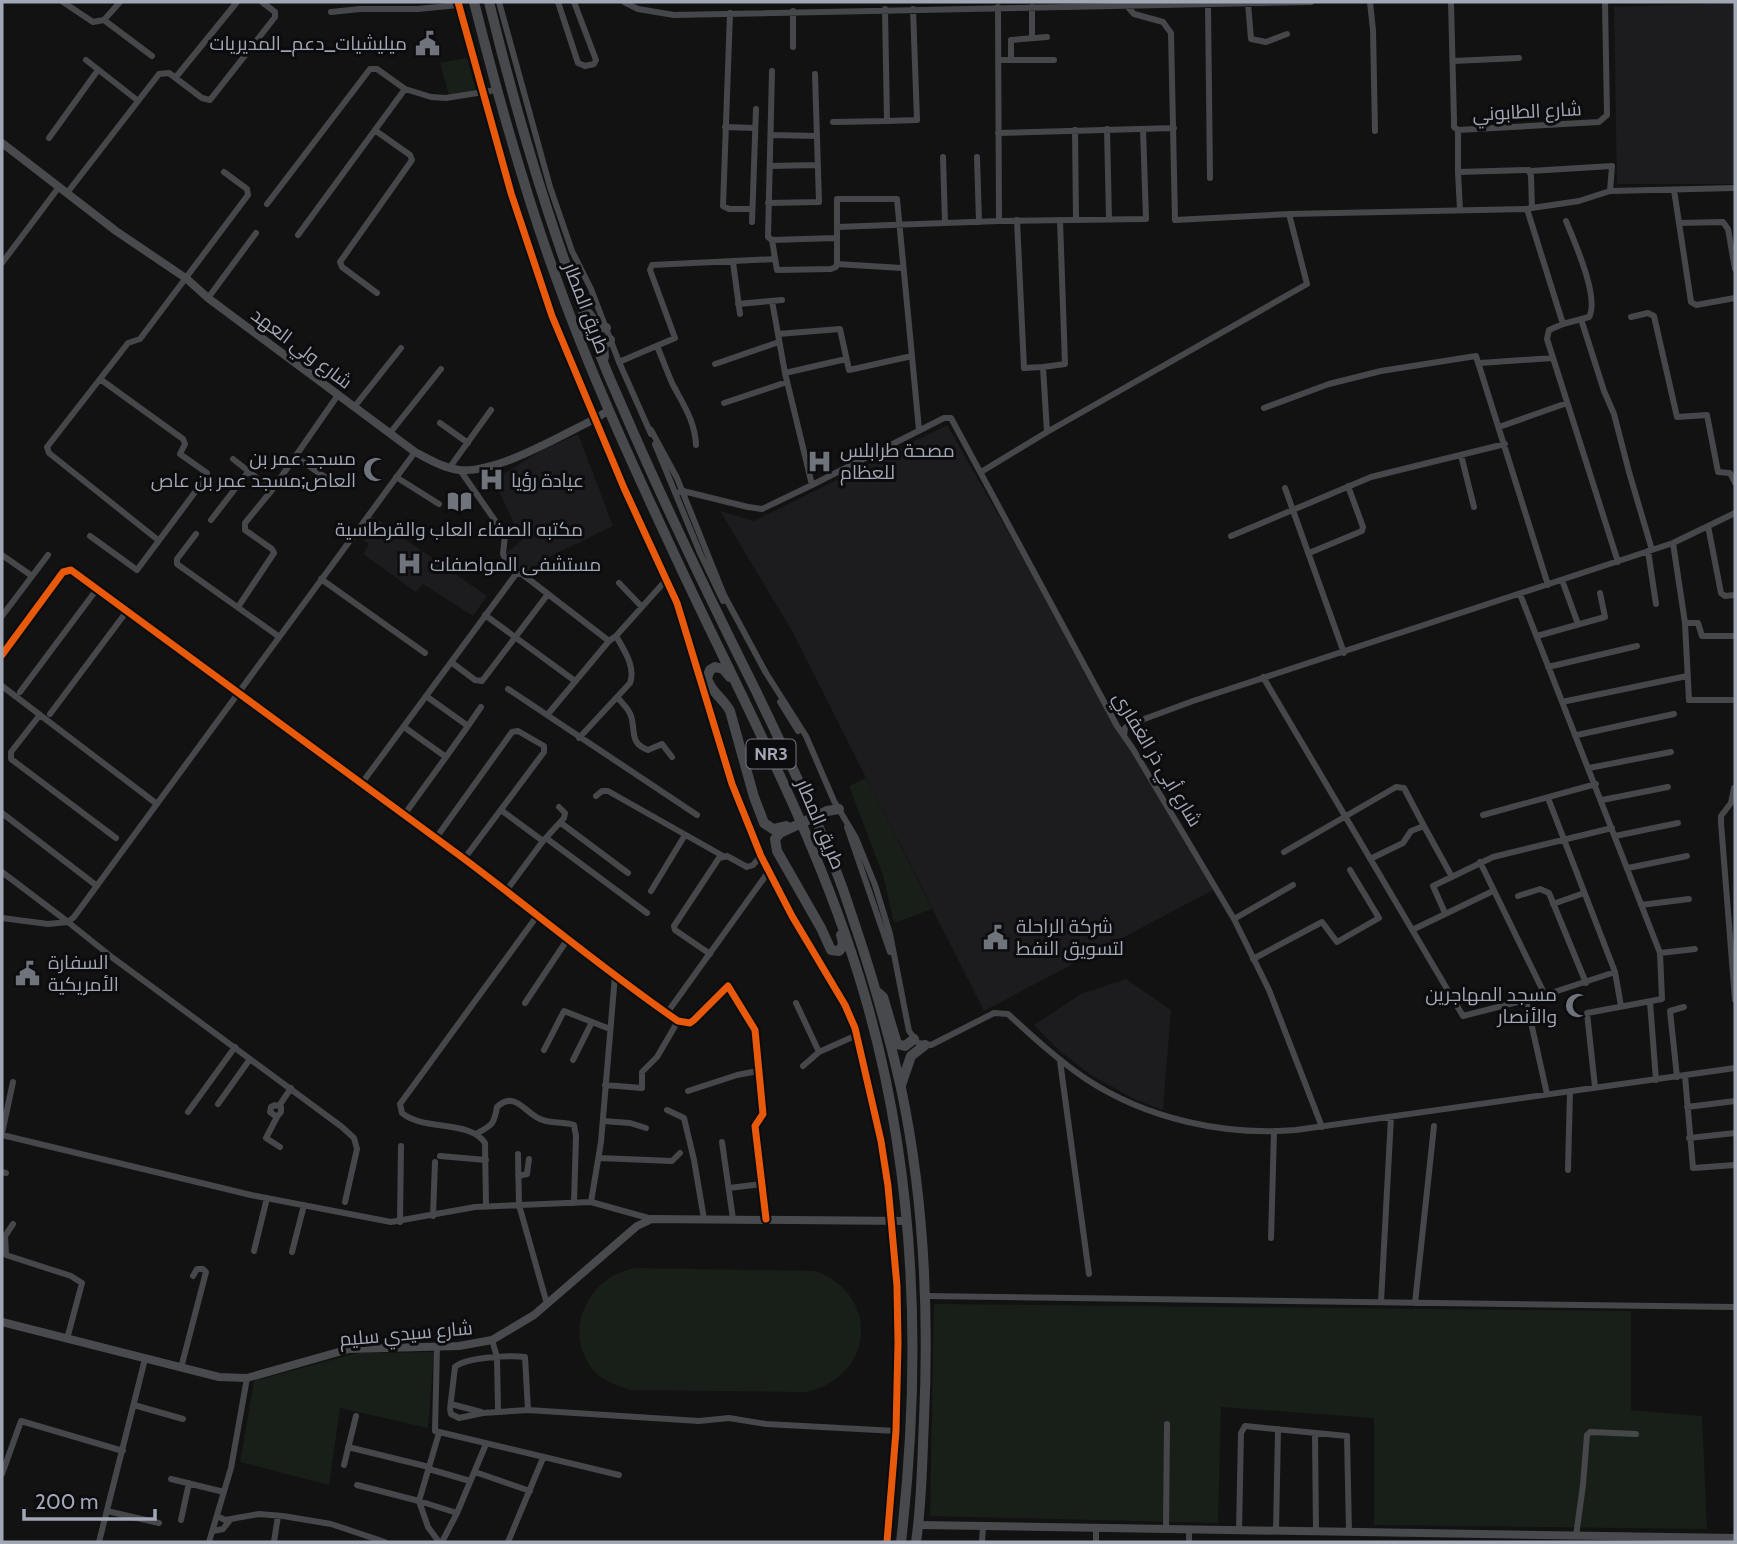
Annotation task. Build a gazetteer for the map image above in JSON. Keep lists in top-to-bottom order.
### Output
{
  "streets": {
    "highway": ["طريق المطار", "NR3"],
    "main road": ["شارع ولي العهد", "شارع سيدي سليم"],
    "street": ["شارع الطابوني", "شارع أبي ذر الغفاري"]
  },
  "crossings": [
    ["طريق المطار", "شارع ولي العهد"]
  ],
  "places": {
    "public building": ["ميليشيات_دعم_المديريات", "شركة الراحلة لتسويق النفط", "السفارة الأمريكية"],
    "hospital": ["مصحة طرابلس للعظام", "عيادة رؤيا", "مستشفى المواصفات"],
    "mosque": ["مسجد عمر بن العاص;مسجد عمر بن عاص", "مسجد المهاجرين والأنصار"],
    "library": ["مكتبه الصفاء العاب والقرطاسية"]
  },
  "scale_bar": "200 m"
}
